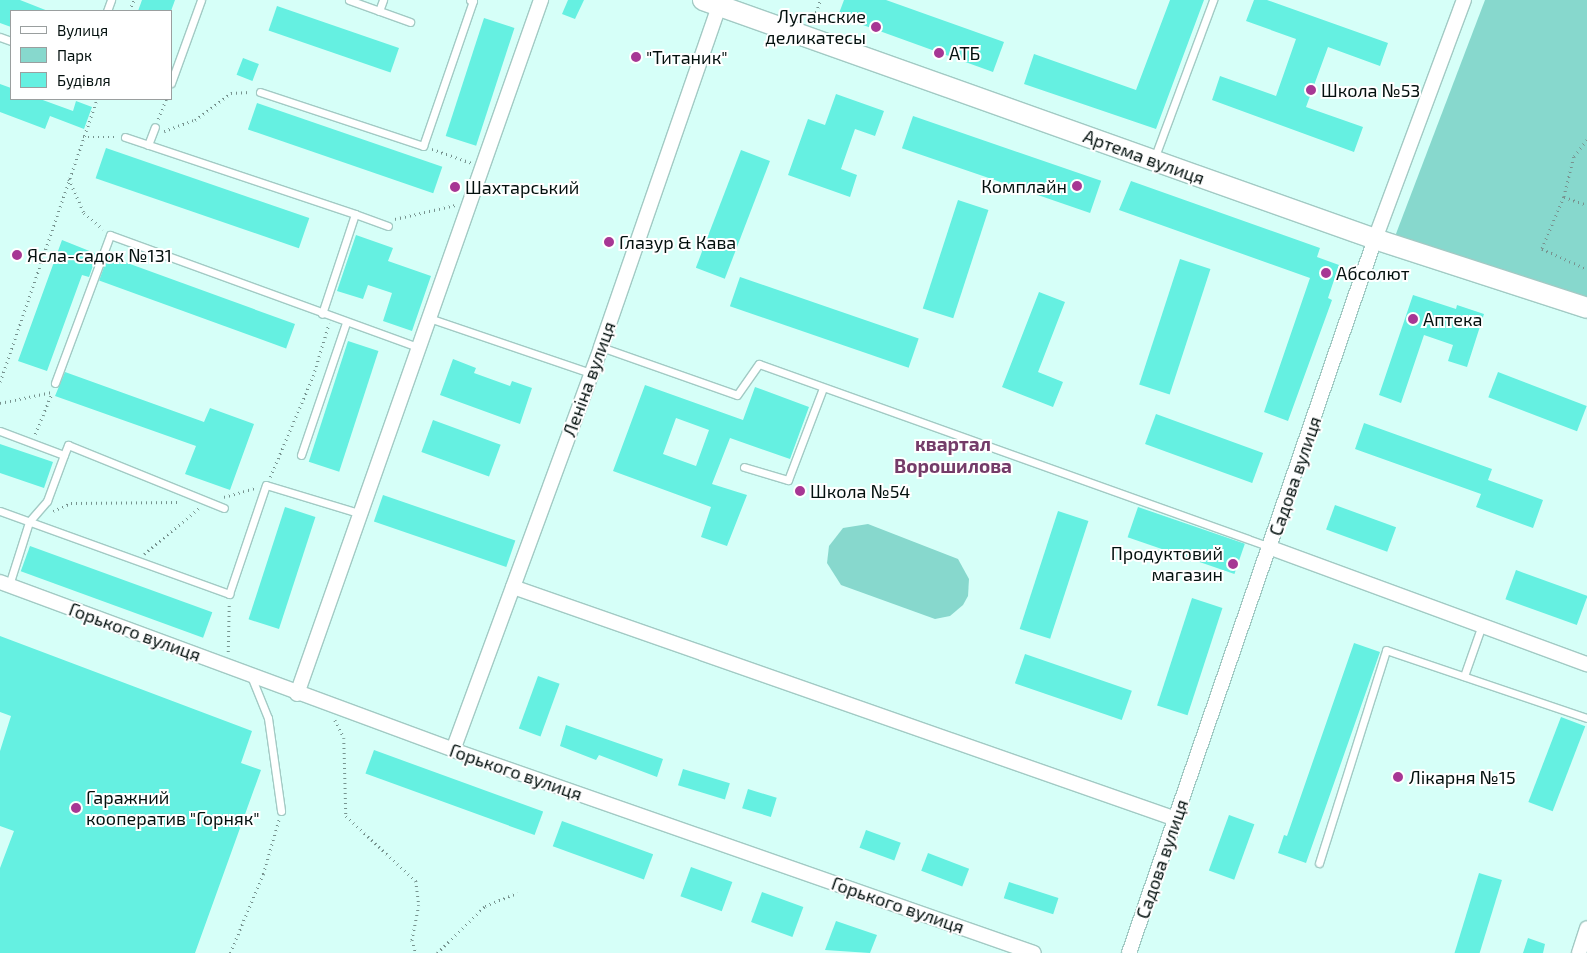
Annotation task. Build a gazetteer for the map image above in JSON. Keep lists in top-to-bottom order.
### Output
{
  "streets": {
    "street": [
      "Артема вулиця",
      "Леніна вулиця",
      "Садова вулиця",
      "Горького вулиця"
    ]
  },
  "crossings": [
    ["Артема вулиця", "Леніна вулиця"],
    ["Артема вулиця", "Садова вулиця"],
    ["Леніна вулиця", "Горького вулиця"]
  ],
  "districts": ["квартал Ворошилова"],
  "places": [
    "Луганские деликатесы",
    "АТБ",
    "\"Титаник\"",
    "Школа №53",
    "Комплайн",
    "Шахтарський",
    "Глазур & Кава",
    "Ясла-садок №131",
    "Абсолют",
    "Аптека",
    "Школа №54",
    "Продуктовий магазин",
    "Лікарня №15",
    "Гаражний кооператив \"Горняк\""
  ],
  "legend": ["Вулиця", "Парк", "Будівля"]
}
